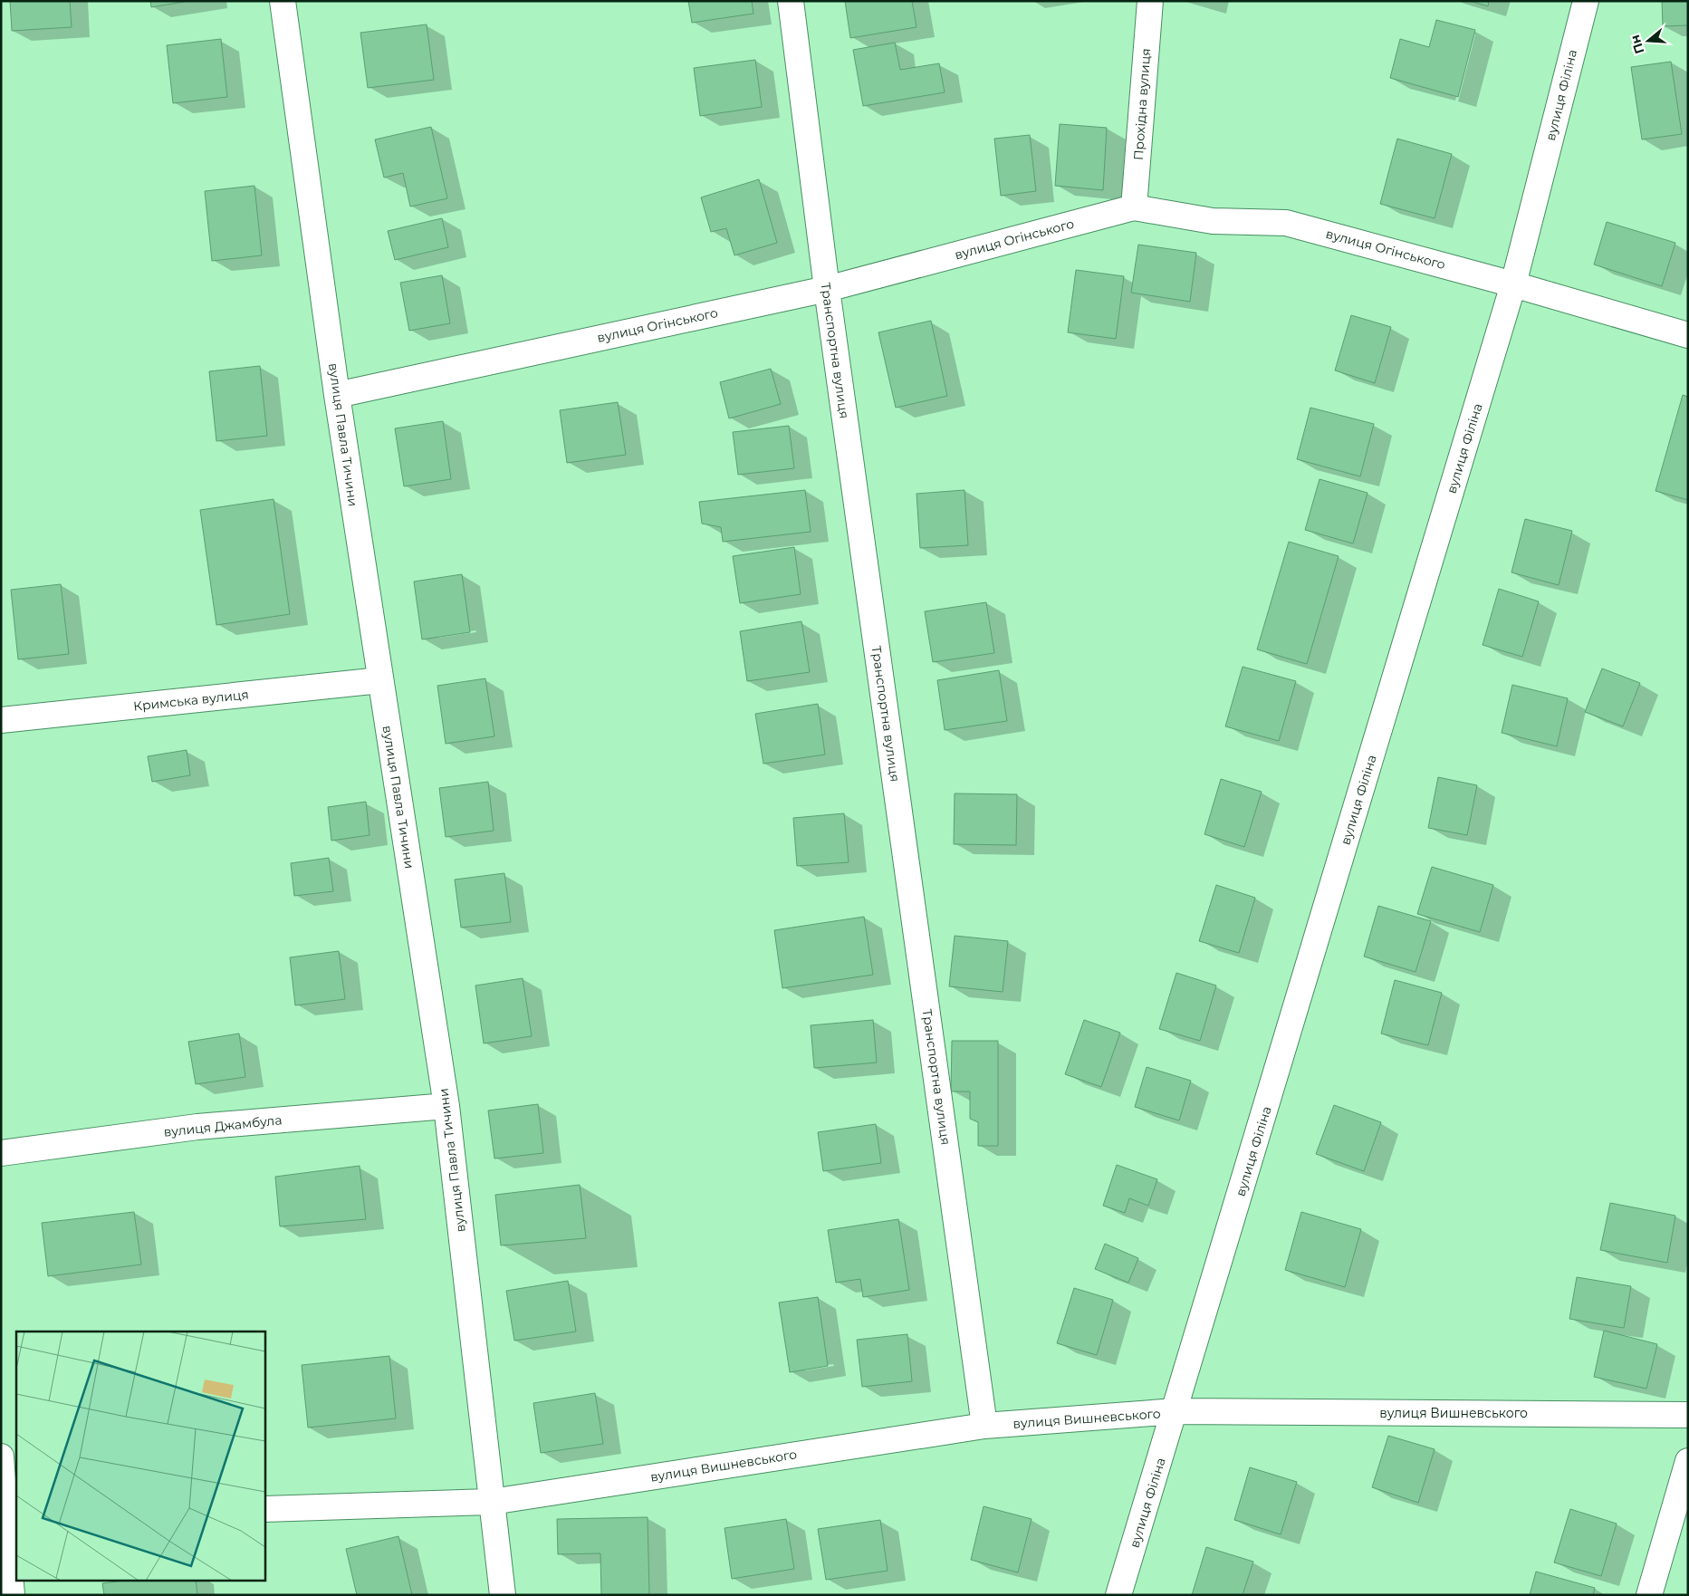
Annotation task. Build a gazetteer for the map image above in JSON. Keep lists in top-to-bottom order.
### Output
{
  "streets": {
    "street": [
      "вулиця Філіна",
      "Прохідна вулиця",
      "вулиця Огінського",
      "Транспортна вулиця",
      "вулиця Павла Тичини",
      "Кримська вулиця",
      "вулиця Джамбула",
      "вулиця Вишневського"
    ]
  },
  "crossings": [
    ["вулиця Філіна", "вулиця Огінського"],
    ["вулиця Філіна", "вулиця Вишневського"],
    ["Прохідна вулиця", "вулиця Огінського"],
    ["вулиця Огінського", "Транспортна вулиця"],
    ["вулиця Огінського", "вулиця Павла Тичини"],
    ["Транспортна вулиця", "вулиця Вишневського"],
    ["вулиця Павла Тичини", "Кримська вулиця"],
    ["вулиця Павла Тичини", "вулиця Джамбула"],
    ["вулиця Павла Тичини", "вулиця Вишневського"]
  ],
  "north": "left"
}
